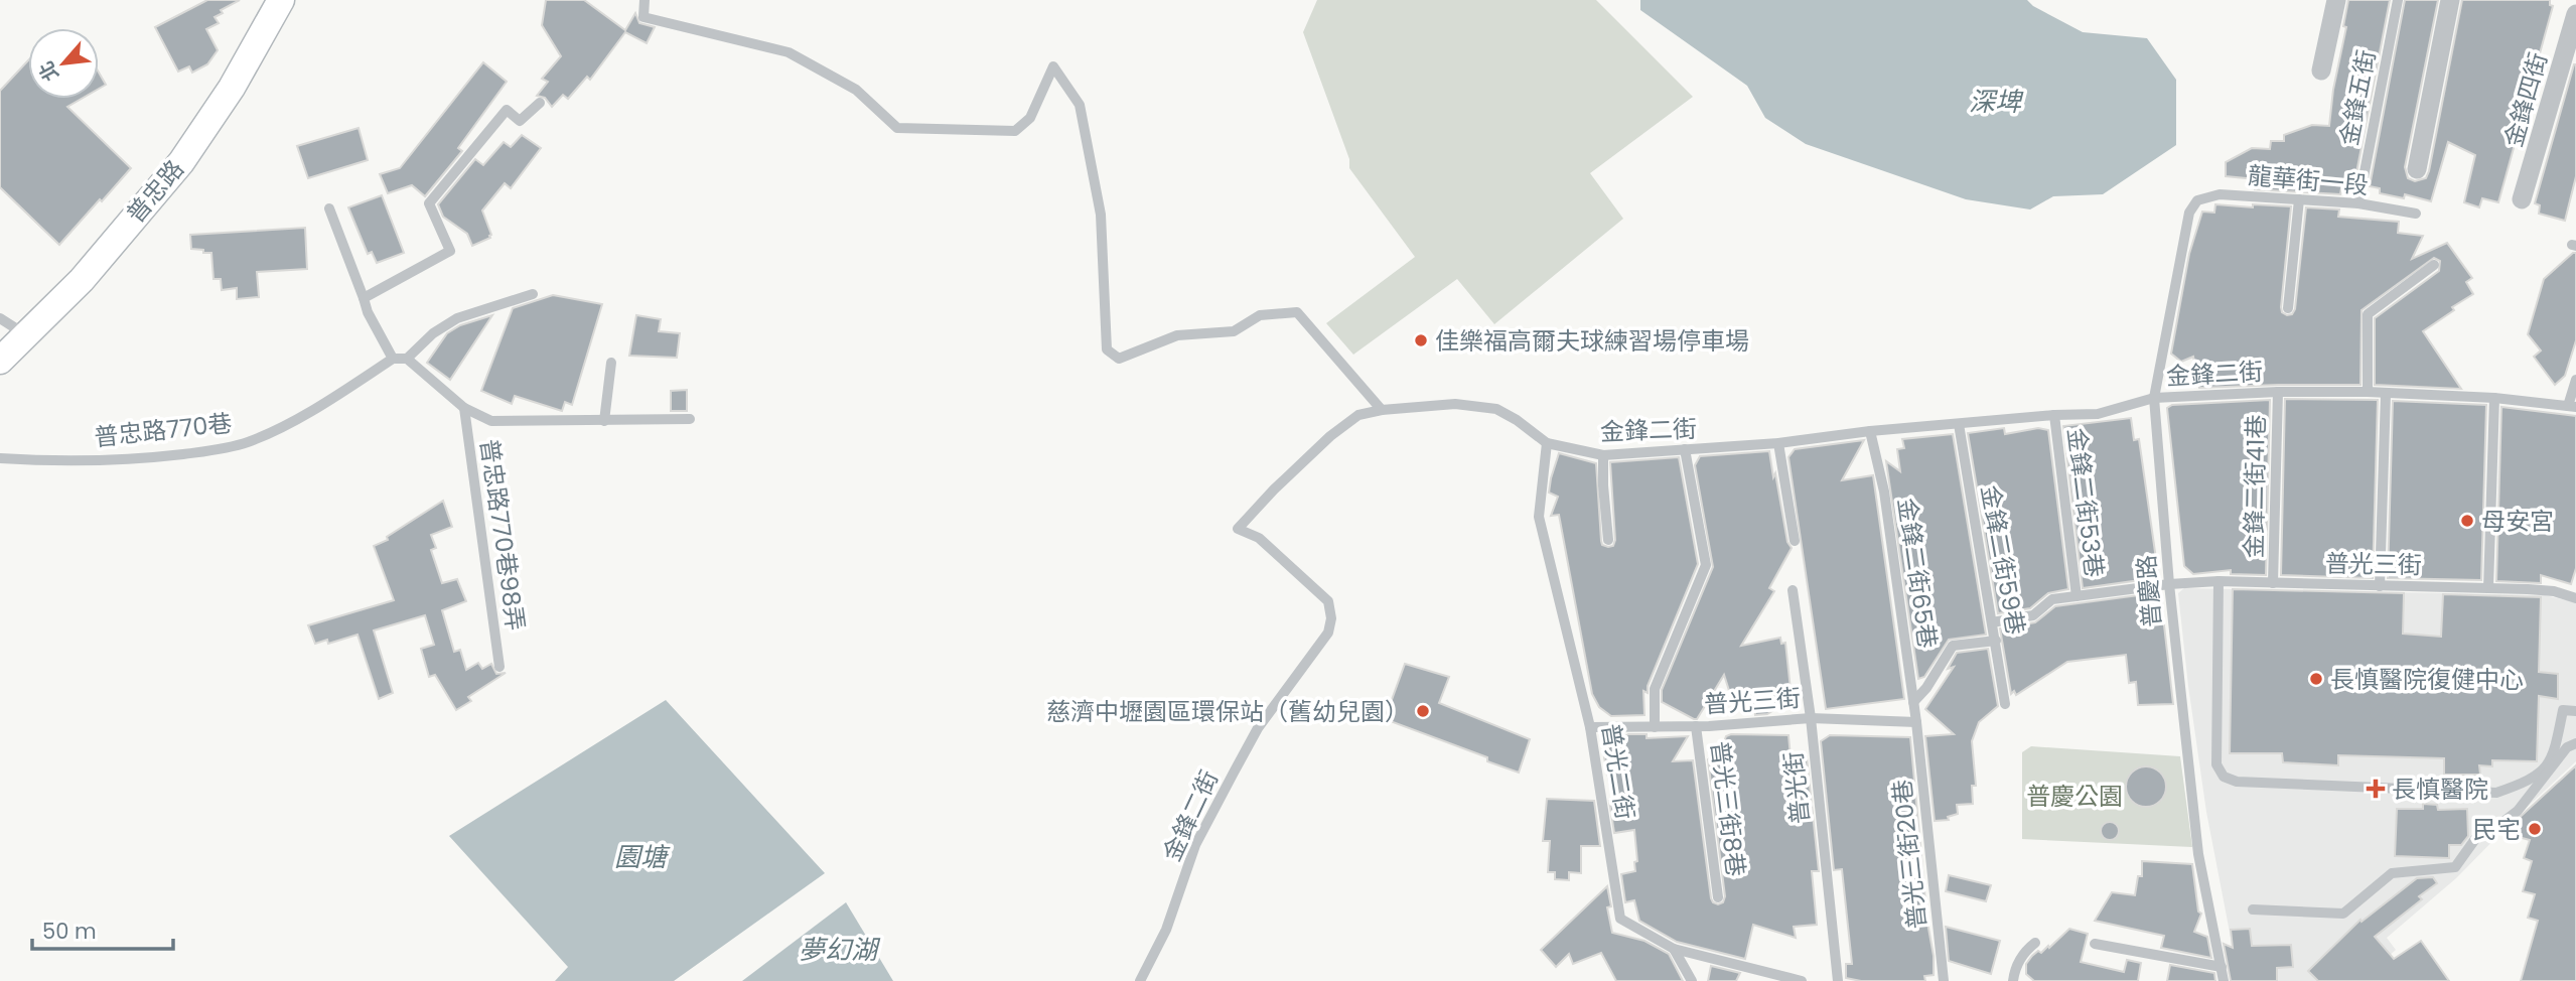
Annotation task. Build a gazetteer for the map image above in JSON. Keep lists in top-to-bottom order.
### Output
{
  "streets": {
    "street": ["金鋒四街", "普忠路"],
    "lane": [
      "金鋒五街",
      "龍華街一段",
      "金鋒二街",
      "普忠路770巷",
      "金鋒二街41巷",
      "金鋒二街53巷",
      "普忠路770巷98弄",
      "金鋒二街59巷",
      "普光三街",
      "金鋒二街65巷",
      "普慶路",
      "普光二街",
      "普光街",
      "普光三街8巷",
      "普光三街20巷"
    ]
  },
  "crossings": [
    ["金鋒五街", "龍華街一段"],
    ["龍華街一段", "普慶路"],
    ["金鋒二街", "金鋒二街41巷"],
    ["金鋒二街", "金鋒二街53巷"],
    ["金鋒二街", "金鋒二街59巷"],
    ["金鋒二街", "金鋒二街65巷"],
    ["金鋒二街", "普慶路"],
    ["金鋒二街", "普光二街"],
    ["金鋒二街41巷", "普光三街"],
    ["金鋒二街53巷", "普光三街"],
    ["金鋒二街59巷", "普光三街"],
    ["普光三街", "金鋒二街65巷"],
    ["普光三街", "普慶路"],
    ["普光三街", "普光二街"],
    ["普光三街", "普光街"],
    ["普光三街", "普光三街8巷"],
    ["普光三街", "普光三街20巷"],
    ["金鋒二街65巷", "普光三街20巷"]
  ],
  "water": ["深埤", "園塘", "夢幻湖"],
  "parks": ["普慶公園"],
  "places": {
    "other": [
      "佳樂福高爾夫球練習場停車場",
      "母安宮",
      "長慎醫院復健中心",
      "慈濟中壢園區環保站（舊幼兒園）",
      "民宅"
    ],
    "health": ["長慎醫院"]
  },
  "scale_bar": "50 m",
  "north": "bottom left"
}
